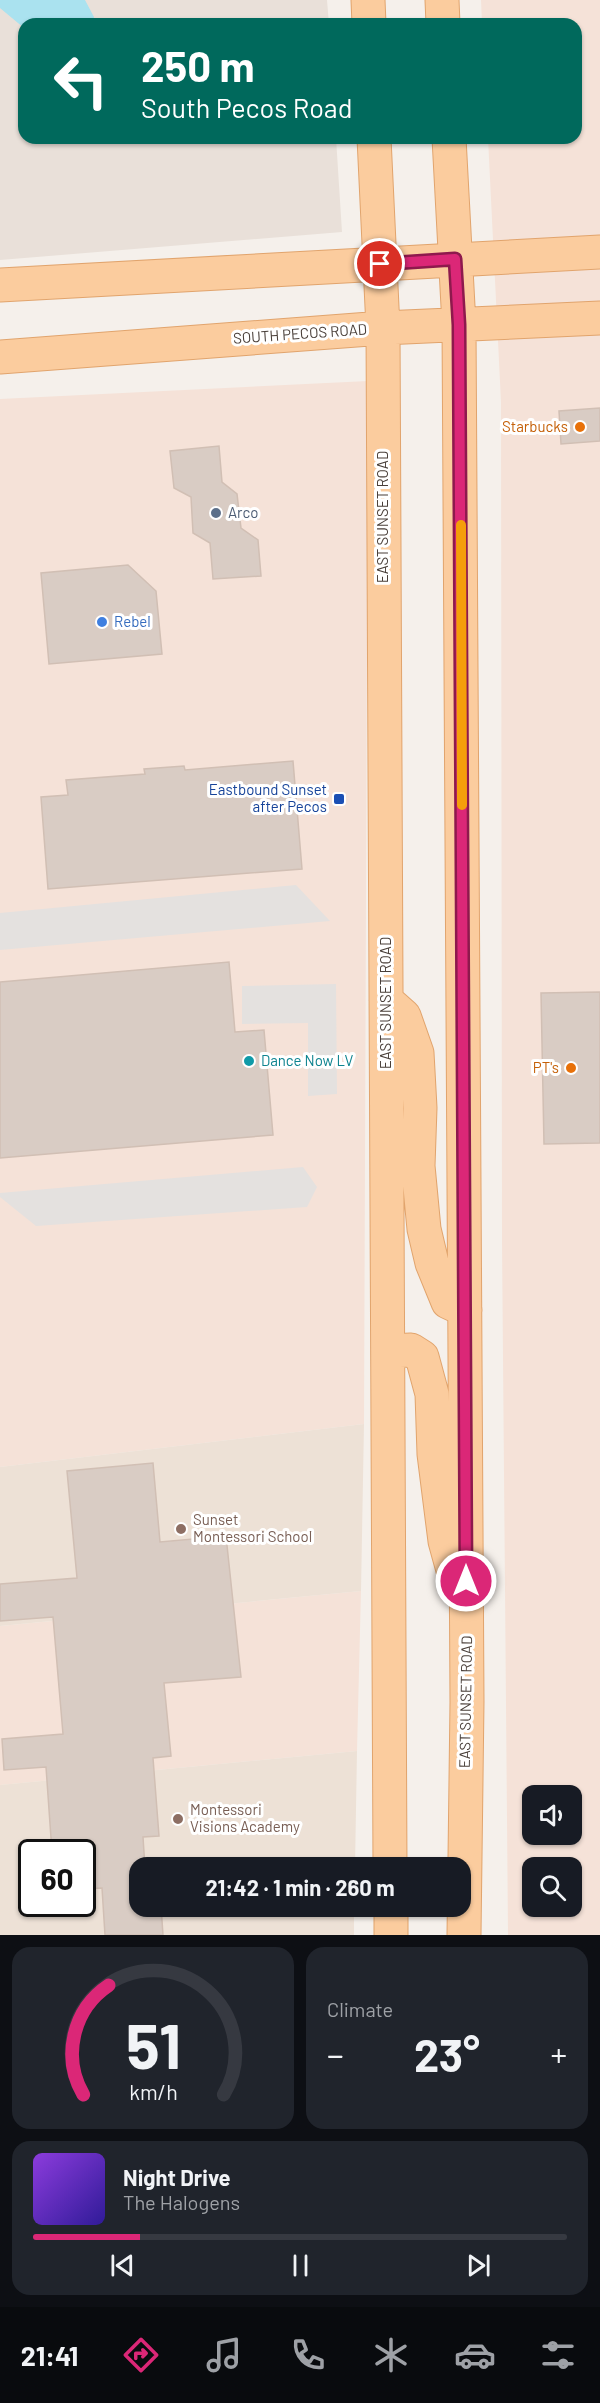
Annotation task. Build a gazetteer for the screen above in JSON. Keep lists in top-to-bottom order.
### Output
{
  "streets": {
    "main road": ["SOUTH PECOS ROAD", "EAST SUNSET ROAD"]
  },
  "crossings": [
    ["SOUTH PECOS ROAD", "EAST SUNSET ROAD"]
  ],
  "places": {
    "other": [
      "Starbucks",
      "Arco",
      "Rebel",
      "Dance Now LV",
      "PT's",
      "Sunset Montessori School",
      "Montessori Visions Academy"
    ],
    "transit": ["Eastbound Sunset after Pecos"]
  },
  "page": {
    "turn": ["250 m", "South Pecos Road"],
    "limit": "60",
    "trip": "21:42 · 1 min · 260 m",
    "tile": "Climate",
    "heat": ["−", "23°", "+"],
    "song": ["Night Drive", "The Halogens"],
    "tabs": "21:41",
    "gauge": ["51", "km/h"]
  }
}
